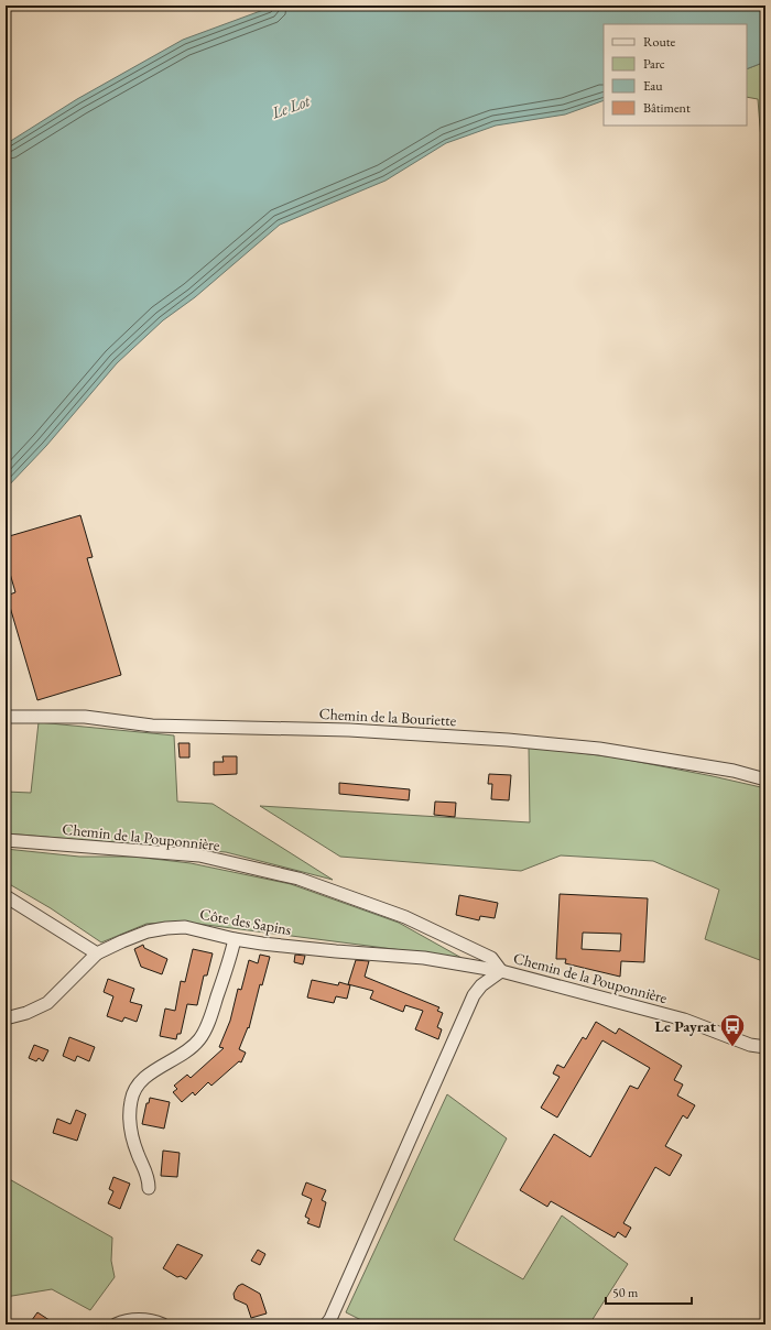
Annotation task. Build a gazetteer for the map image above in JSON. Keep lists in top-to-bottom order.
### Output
{
  "streets": {
    "street": ["Chemin de la Bouriette", "Chemin de la Pouponnière", "Côte des Sapins"]
  },
  "crossings": [
    ["Chemin de la Pouponnière", "Côte des Sapins"]
  ],
  "water": ["Le Lot"],
  "places": {
    "bus stop": ["Le Payrat"]
  },
  "legend": [
    "Route",
    "Parc",
    "Eau",
    "Bâtiment"
  ],
  "scale_bar": "50 m"
}
